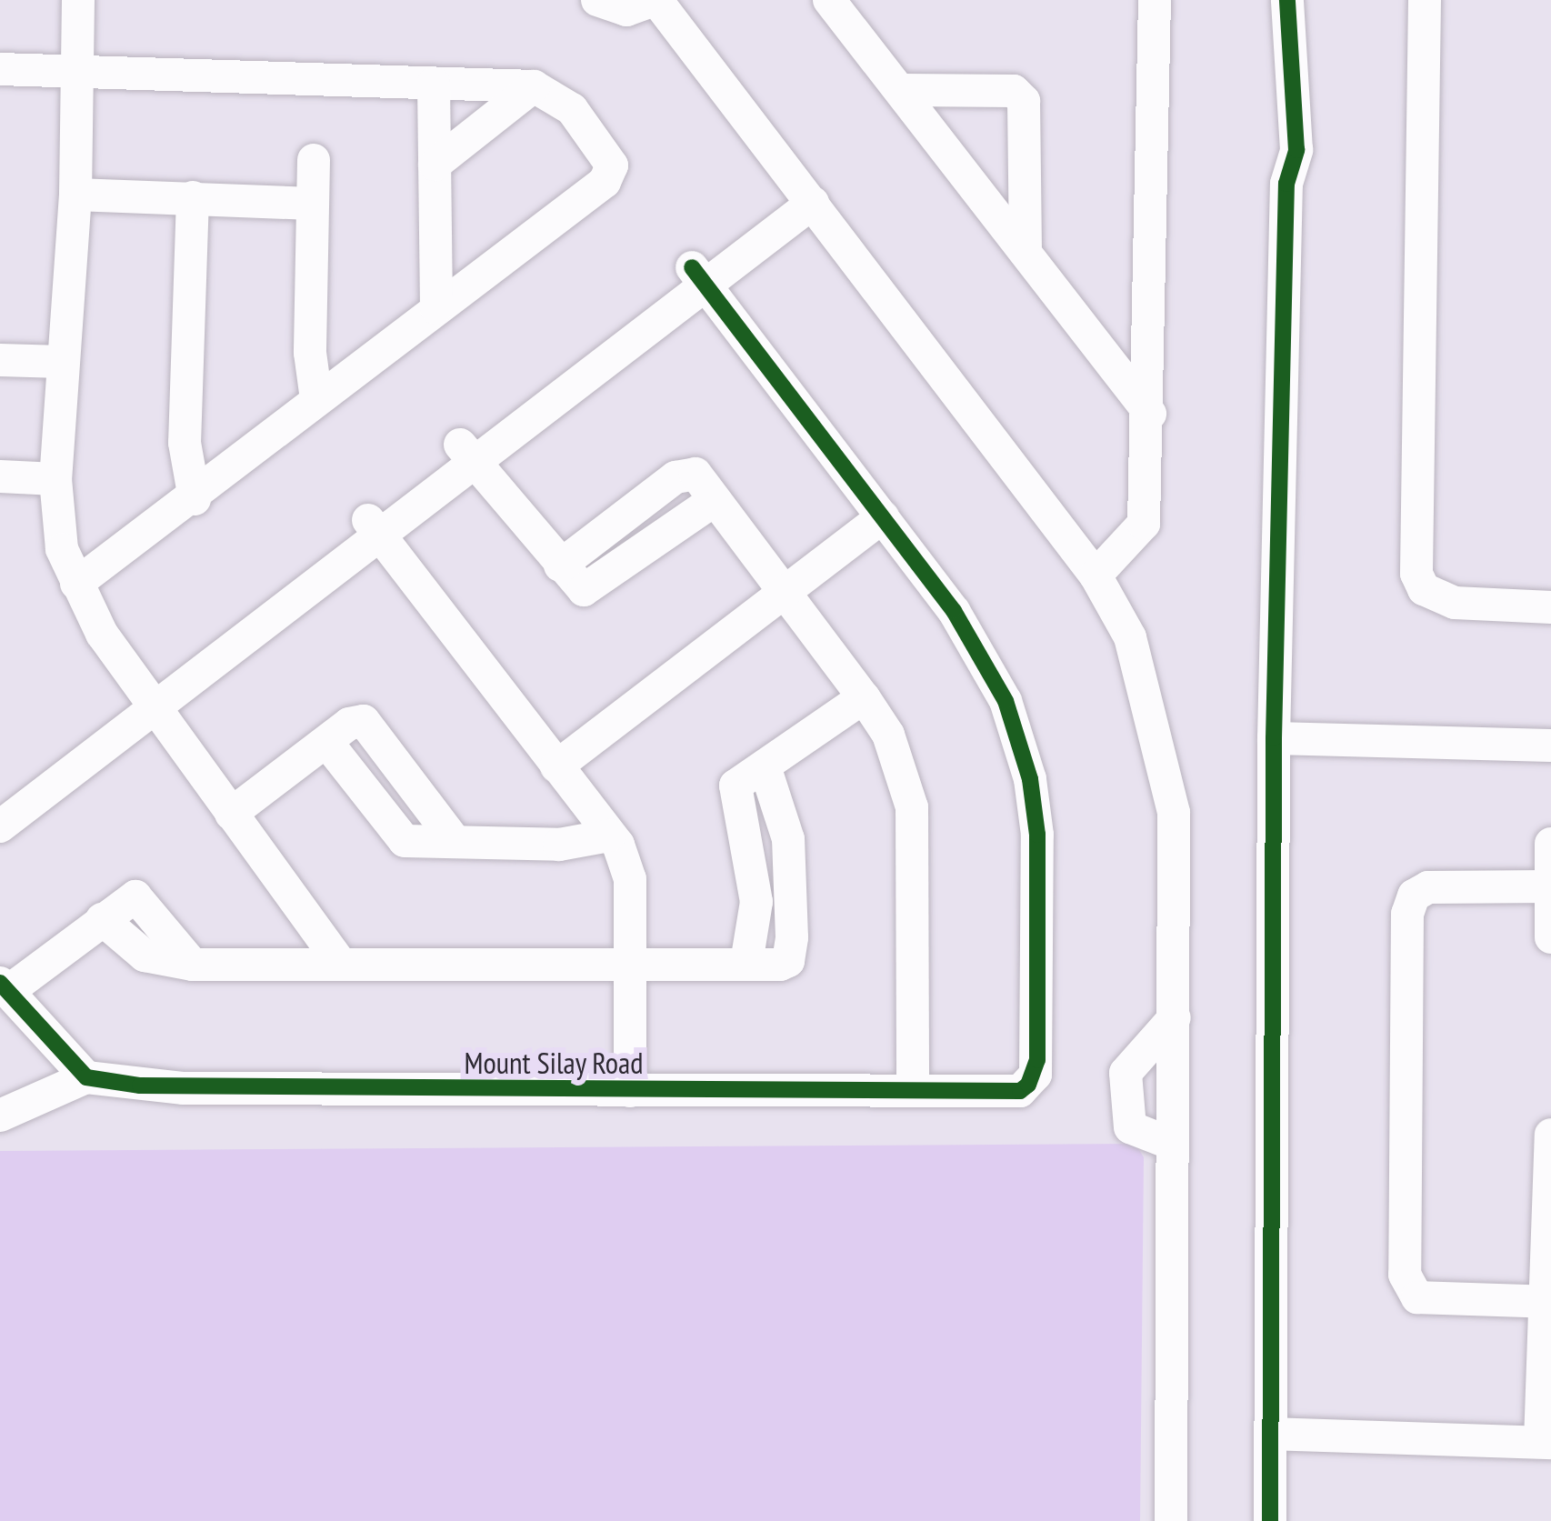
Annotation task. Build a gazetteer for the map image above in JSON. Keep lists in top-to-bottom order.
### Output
{
  "streets": {
    "street": ["Mount Silay Road"]
  }
}
